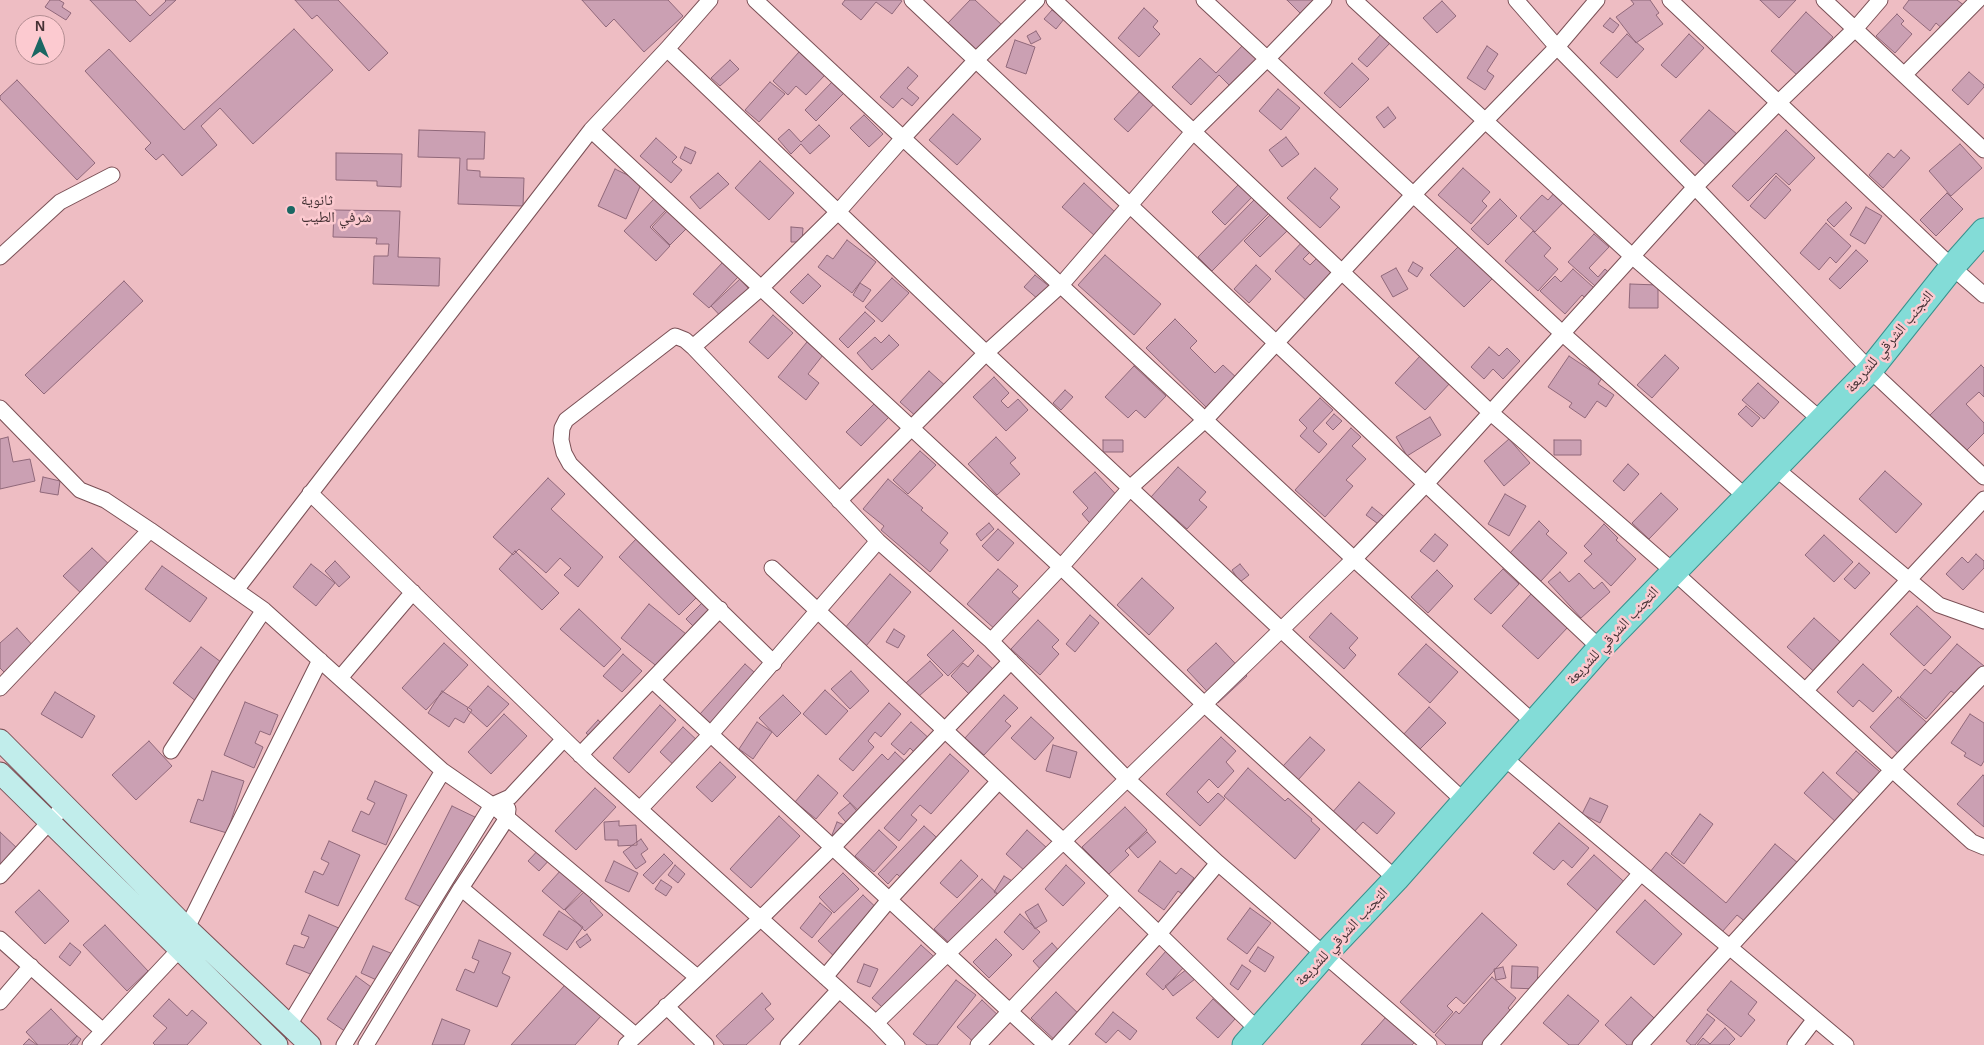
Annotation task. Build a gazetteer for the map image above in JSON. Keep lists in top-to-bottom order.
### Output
{
  "streets": {
    "main road": ["التجنب الشرقي للشريعة"]
  },
  "places": ["ثانوية شرفي الطيب"],
  "north": "top"
}
